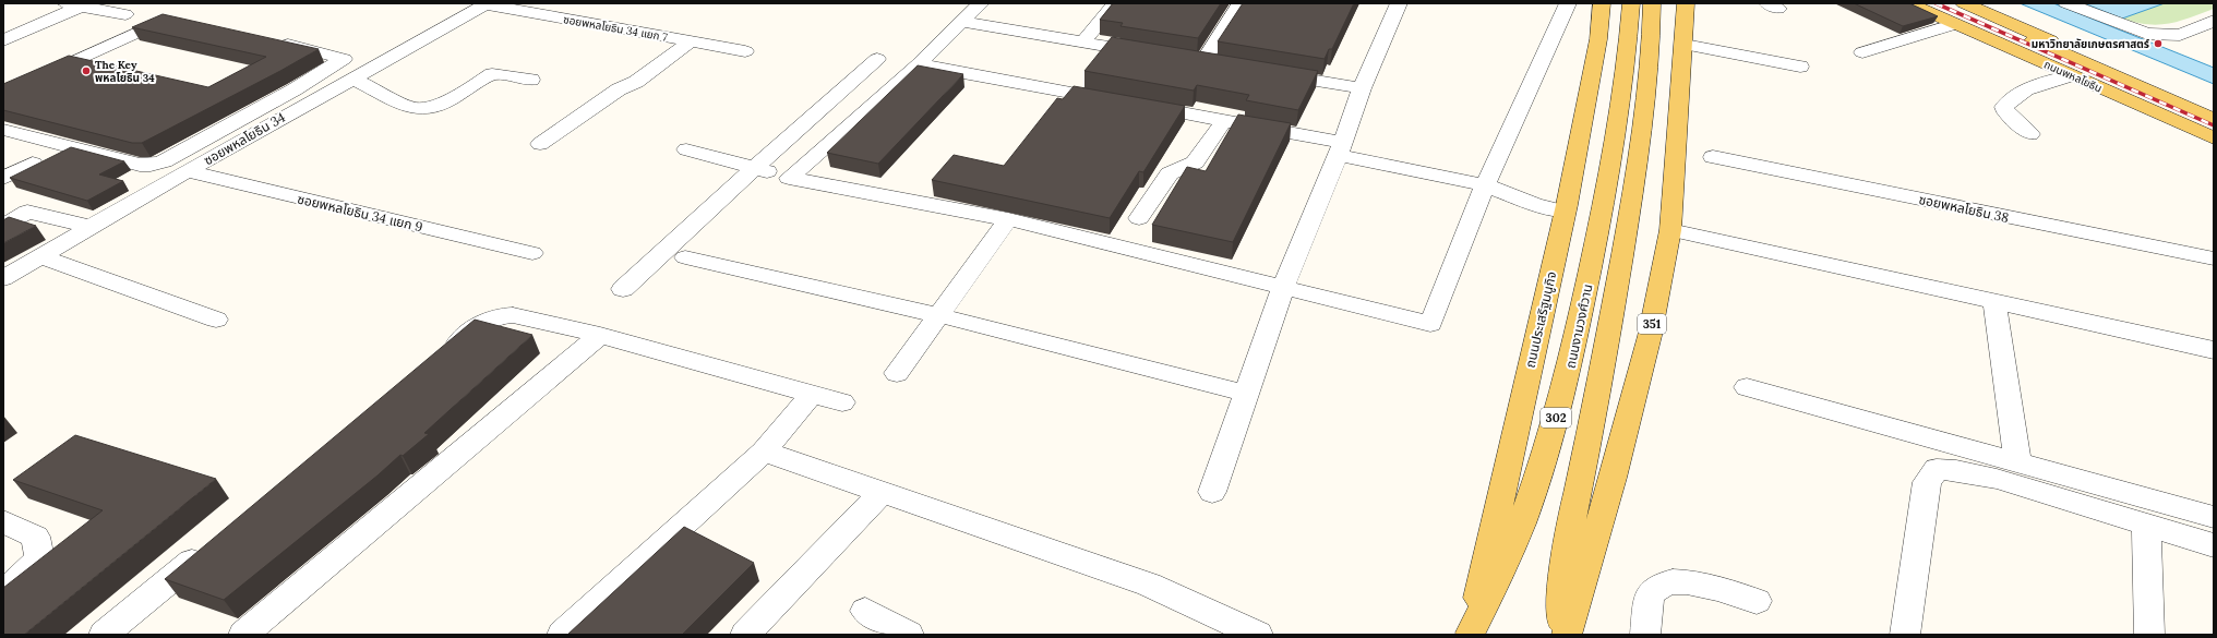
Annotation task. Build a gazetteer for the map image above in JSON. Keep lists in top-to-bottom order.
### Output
{
  "streets": {
    "main road": [
      "ถนนพหลโยธิน",
      "ถนนประเสริฐมนูกิจ",
      "351",
      "ถนนงามวงศ์วาน",
      "302"
    ],
    "street": [
      "ซอยพหลโยธิน 34 แยก 7",
      "ซอยพหลโยธิน 34",
      "ซอยพหลโยธิน 38",
      "ซอยพหลโยธิน 34 แยก 9"
    ]
  },
  "crossings": [
    ["ซอยพหลโยธิน 34 แยก 7", "ซอยพหลโยธิน 34"],
    ["ซอยพหลโยธิน 34", "ซอยพหลโยธิน 34 แยก 9"],
    ["ถนนประเสริฐมนูกิจ", "ถนนงามวงศ์วาน"]
  ],
  "places": ["มหาวิทยาลัยเกษตรศาสตร์", "The Key พหลโยธิน 34"]
}
